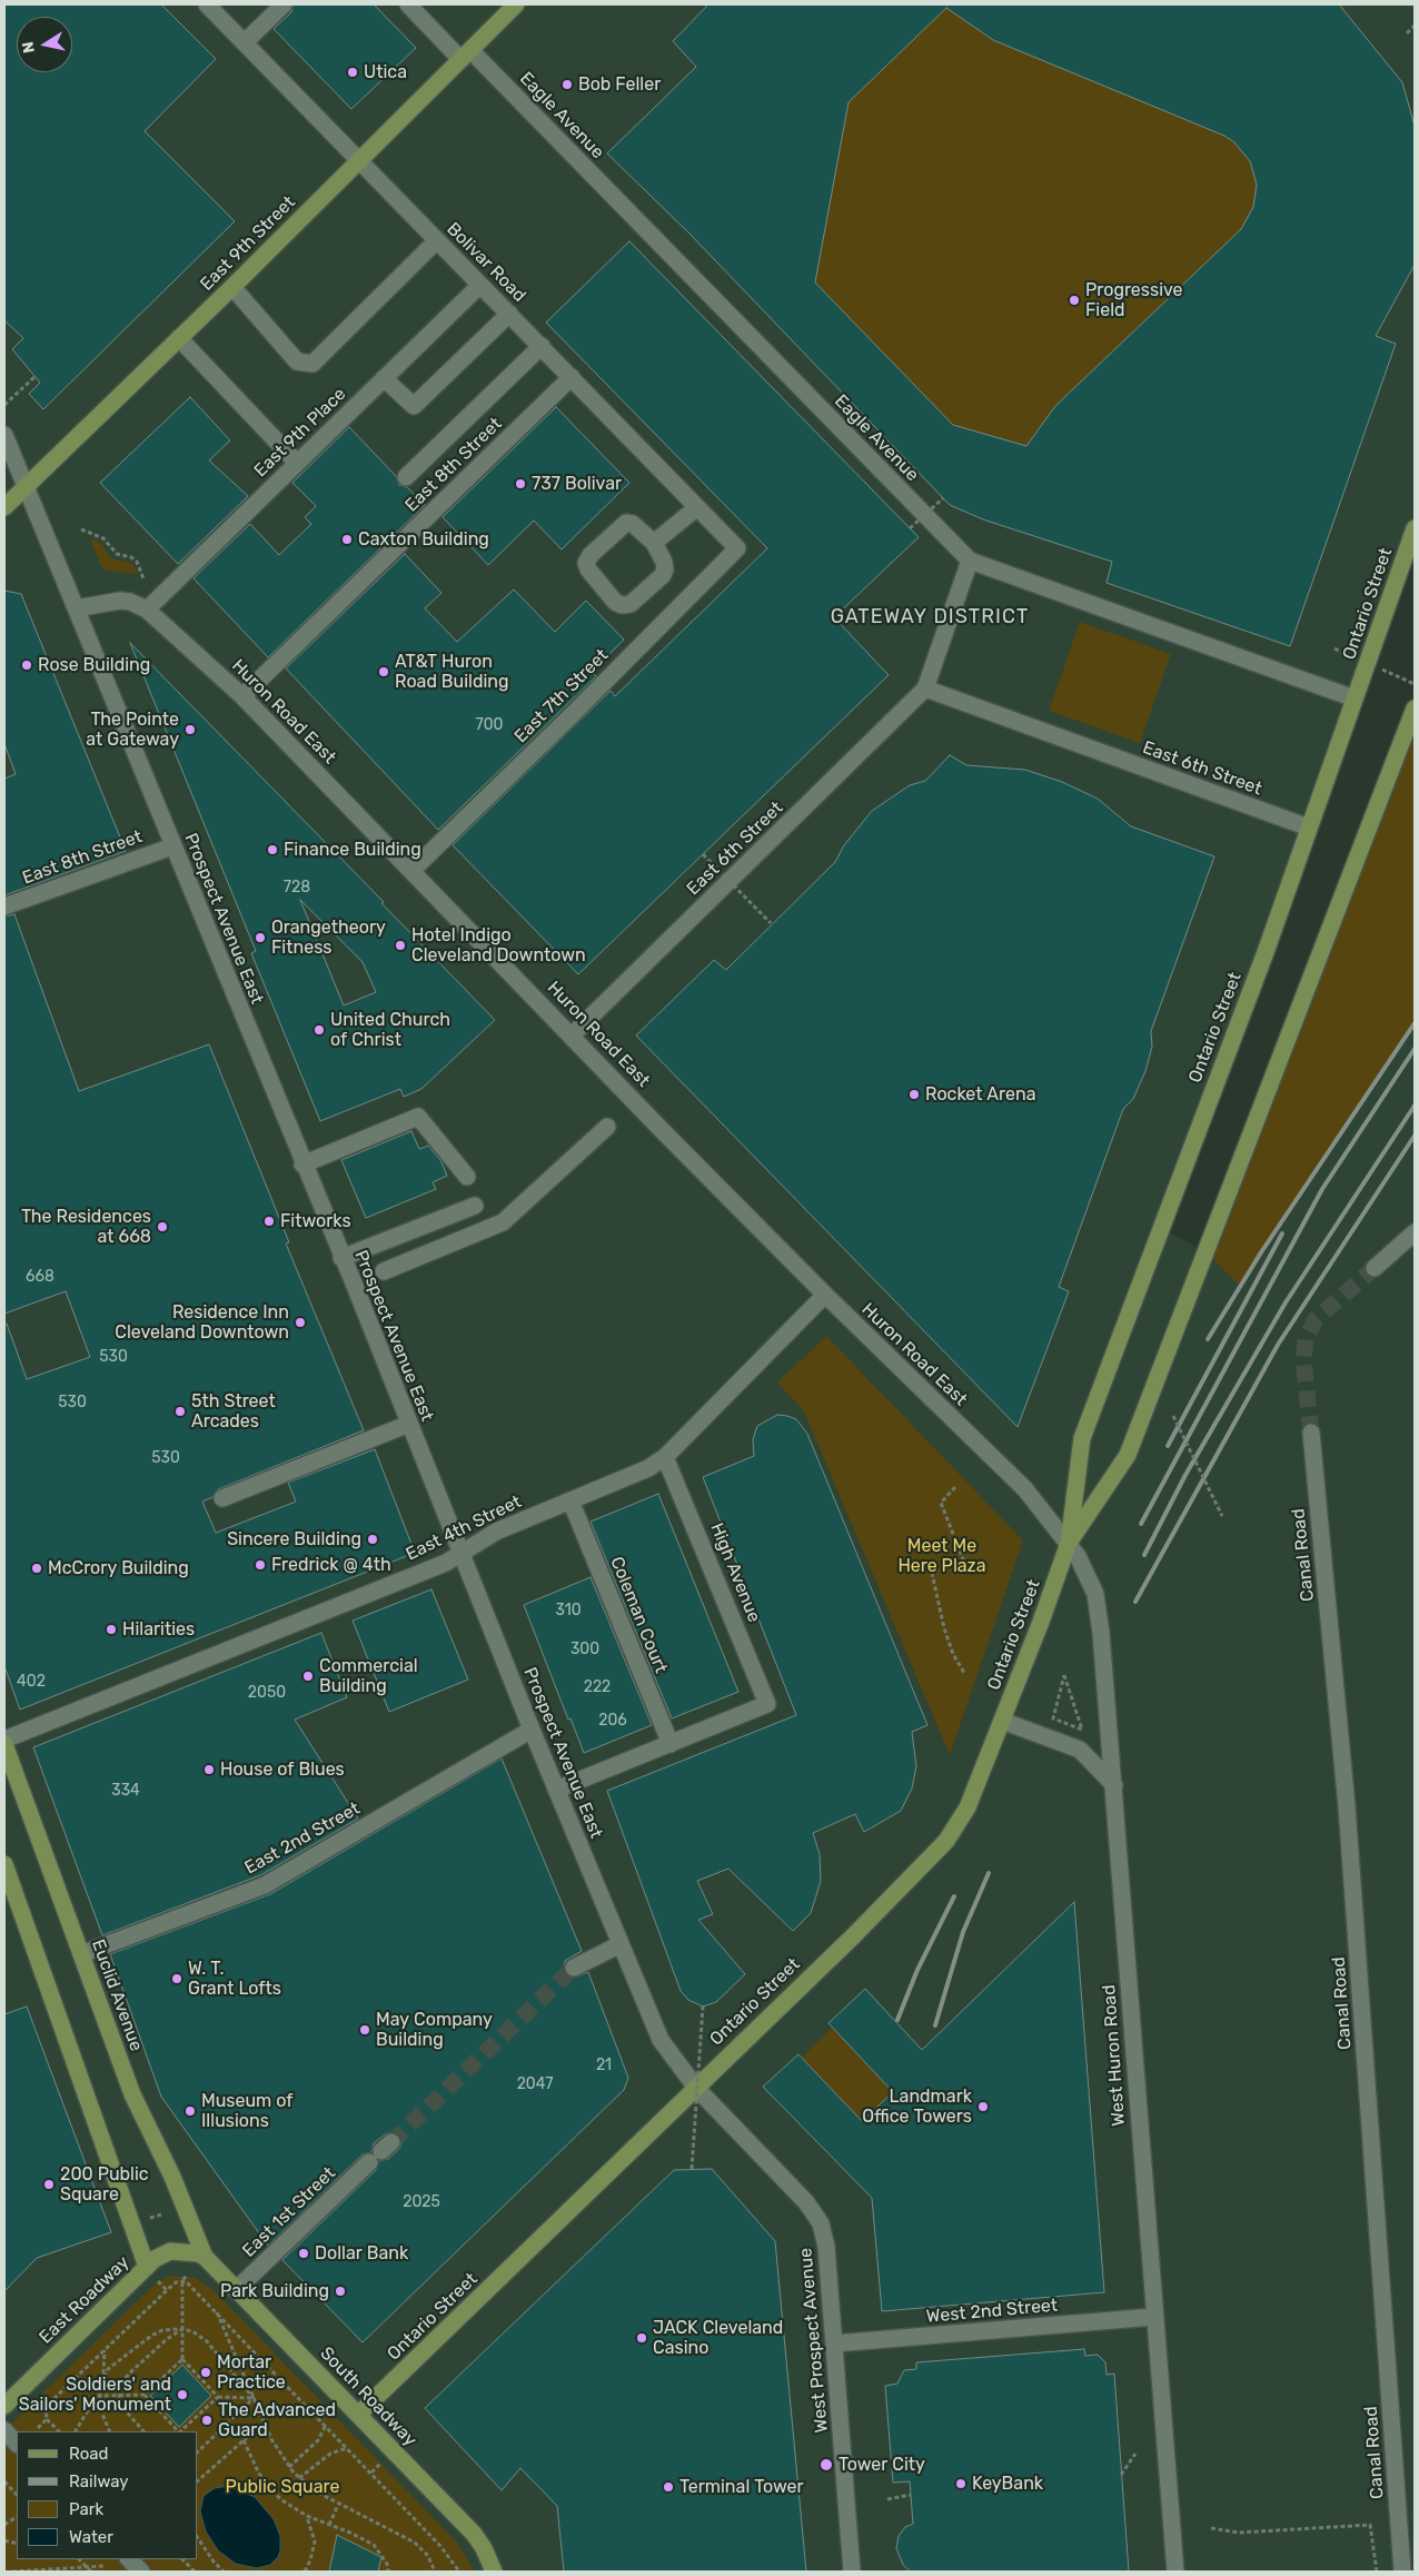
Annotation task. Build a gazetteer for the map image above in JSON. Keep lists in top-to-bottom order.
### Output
{
  "streets": {
    "main road": [
      "East 9th Street",
      "Ontario Street",
      "Euclid Avenue",
      "East Roadway",
      "South Roadway"
    ],
    "street": [
      "Eagle Avenue",
      "Bolivar Road",
      "East 9th Place",
      "East 8th Street",
      "East 7th Street",
      "Huron Road East",
      "East 6th Street",
      "Prospect Avenue East",
      "East 4th Street",
      "Canal Road",
      "High Avenue",
      "Coleman Court",
      "East 2nd Street",
      "West Huron Road",
      "East 1st Street",
      "West 2nd Street",
      "West Prospect Avenue"
    ]
  },
  "crossings": [
    ["Eagle Avenue", "East 9th Street"],
    ["Eagle Avenue", "Ontario Street"],
    ["Eagle Avenue", "East 6th Street"],
    ["East 9th Street", "Bolivar Road"],
    ["East 9th Street", "Prospect Avenue East"],
    ["Bolivar Road", "East 9th Place"],
    ["Bolivar Road", "East 8th Street"],
    ["Bolivar Road", "East 7th Street"],
    ["East 9th Place", "Huron Road East"],
    ["East 8th Street", "Huron Road East"],
    ["East 8th Street", "Prospect Avenue East"],
    ["Ontario Street", "Huron Road East"],
    ["Ontario Street", "East 6th Street"],
    ["Ontario Street", "Prospect Avenue East"],
    ["Ontario Street", "West Huron Road"],
    ["Ontario Street", "West Prospect Avenue"],
    ["Ontario Street", "South Roadway"],
    ["East 7th Street", "Huron Road East"],
    ["Huron Road East", "East 6th Street"],
    ["Huron Road East", "Prospect Avenue East"],
    ["Huron Road East", "East 4th Street"],
    ["Huron Road East", "West Huron Road"],
    ["Prospect Avenue East", "East 4th Street"],
    ["Prospect Avenue East", "East 2nd Street"],
    ["Prospect Avenue East", "West Prospect Avenue"],
    ["East 4th Street", "High Avenue"],
    ["East 4th Street", "Coleman Court"],
    ["East 4th Street", "Euclid Avenue"],
    ["High Avenue", "Coleman Court"],
    ["East 2nd Street", "Euclid Avenue"],
    ["Euclid Avenue", "East Roadway"],
    ["Euclid Avenue", "South Roadway"],
    ["West Huron Road", "West 2nd Street"],
    ["East 1st Street", "South Roadway"],
    ["East Roadway", "South Roadway"],
    ["West 2nd Street", "West Prospect Avenue"]
  ],
  "districts": ["GATEWAY DISTRICT"],
  "parks": ["Meet Me Here Plaza", "Public Square"],
  "places": [
    "Utica",
    "Bob Feller",
    "Progressive Field",
    "737 Bolivar",
    "Caxton Building",
    "Rose Building",
    "AT&T Huron Road Building",
    "The Pointe at Gateway",
    "Finance Building",
    "Orangetheory Fitness",
    "Hotel Indigo Cleveland Downtown",
    "United Church of Christ",
    "Rocket Arena",
    "Fitworks",
    "The Residences at 668",
    "Residence Inn Cleveland Downtown",
    "5th Street Arcades",
    "Sincere Building",
    "Fredrick @ 4th",
    "McCrory Building",
    "Hilarities",
    "Commercial Building",
    "House of Blues",
    "W. T. Grant Lofts",
    "May Company Building",
    "Landmark Office Towers",
    "Museum of Illusions",
    "200 Public Square",
    "Dollar Bank",
    "Park Building",
    "JACK Cleveland Casino",
    "Mortar Practice",
    "Soldiers' and Sailors' Monument",
    "The Advanced Guard",
    "Tower City",
    "KeyBank",
    "Terminal Tower"
  ],
  "house_numbers": [
    "700",
    "728",
    "668",
    "530",
    "530",
    "530",
    "310",
    "300",
    "402",
    "222",
    "2050",
    "206",
    "334",
    "21",
    "2047",
    "2025"
  ],
  "legend": [
    "Road",
    "Railway",
    "Park",
    "Water"
  ],
  "north": "left"
}
